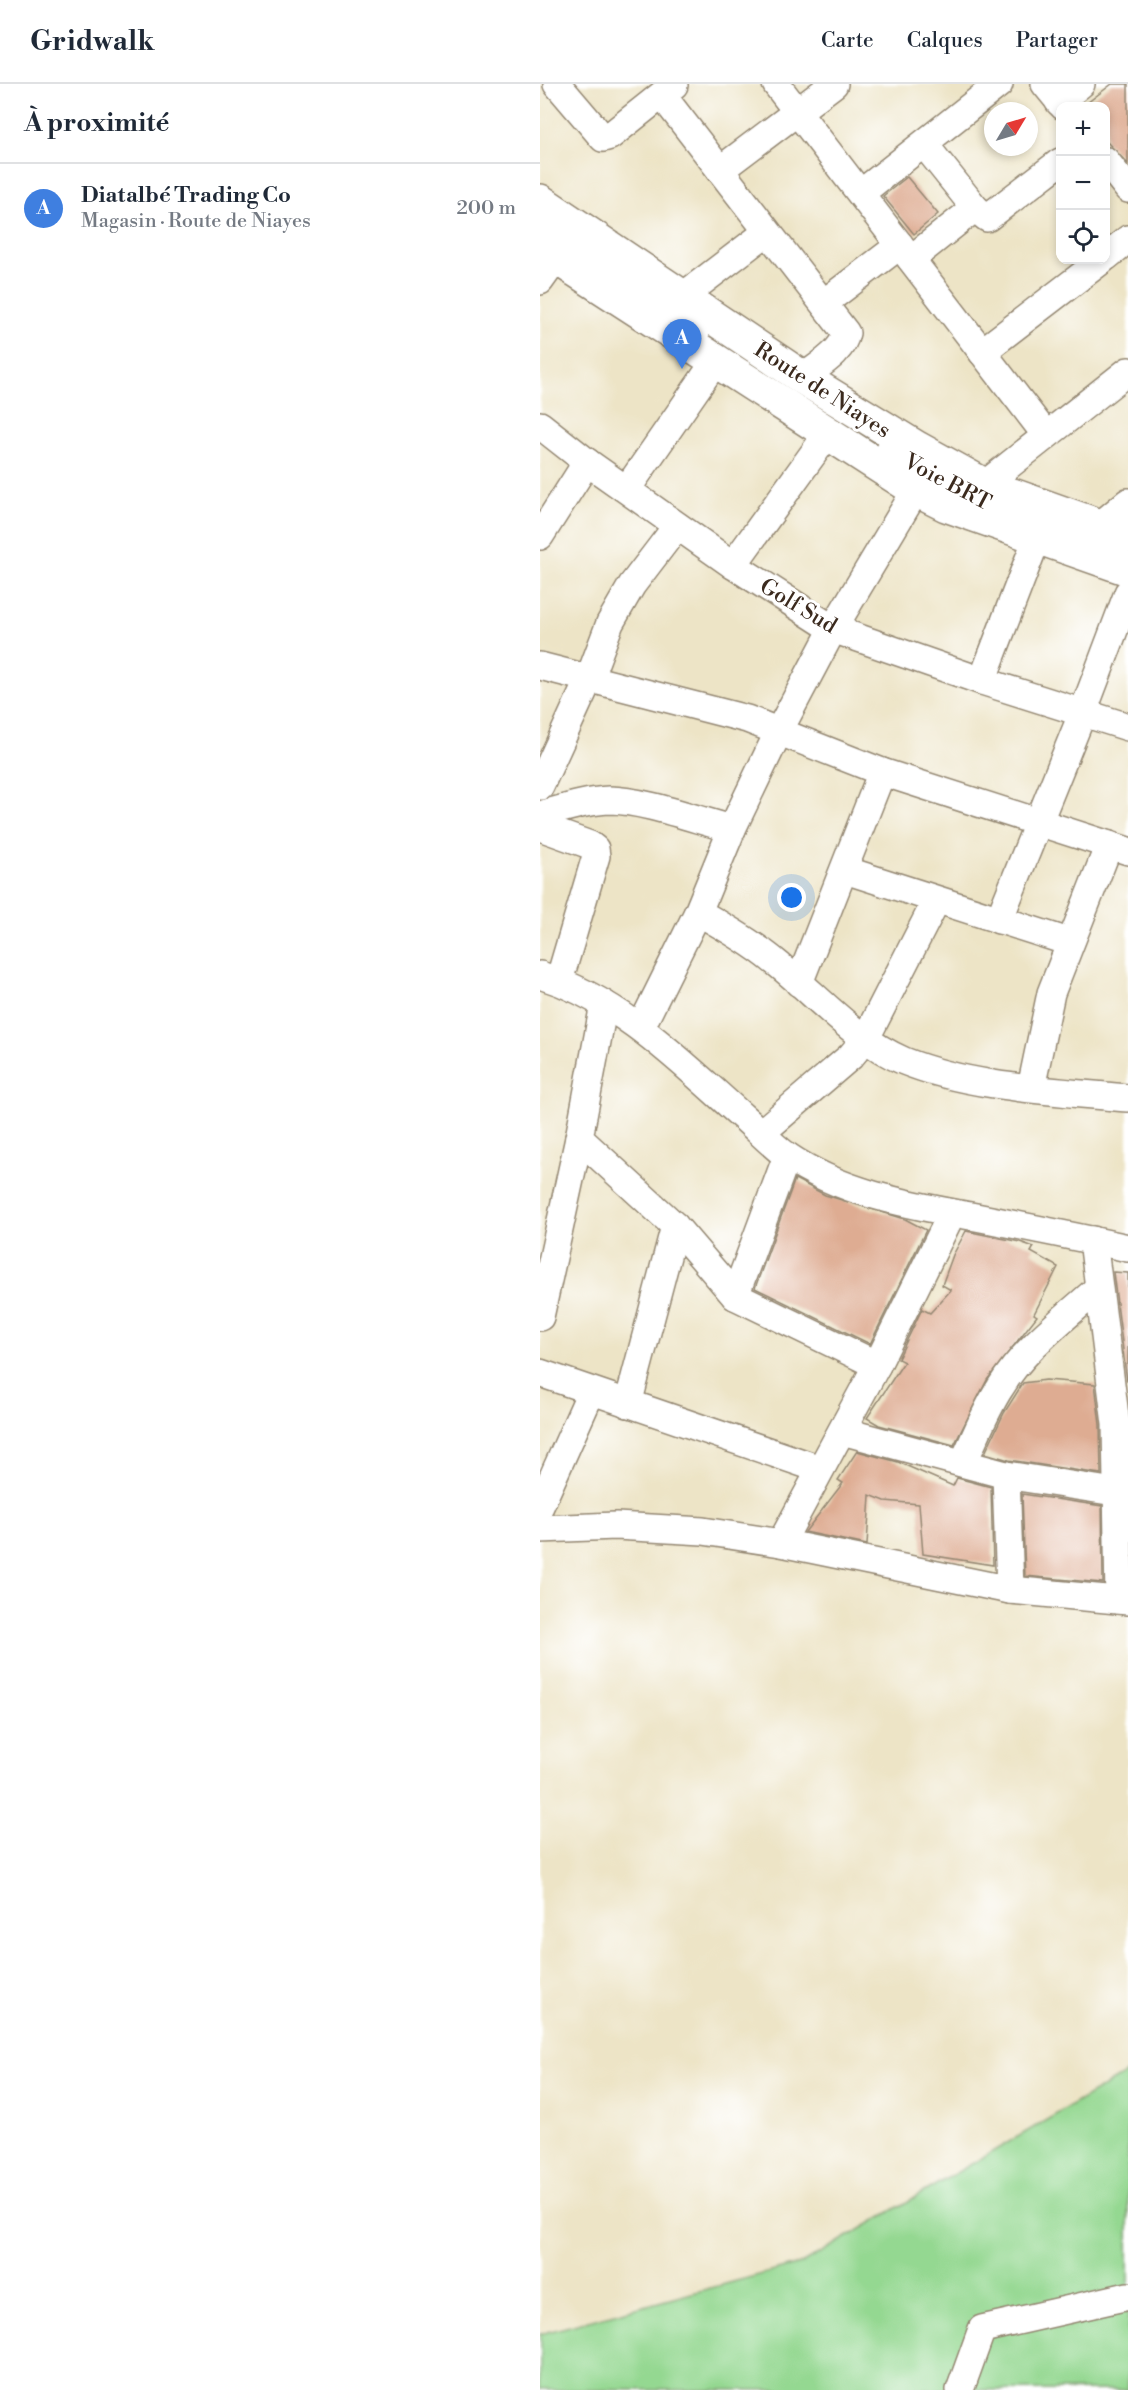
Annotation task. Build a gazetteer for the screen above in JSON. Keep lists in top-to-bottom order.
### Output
{
  "streets": {
    "main road": ["Route de Niayes"],
    "street": ["Voie BRT", "Golf Sud"]
  },
  "crossings": [
    ["Route de Niayes", "Voie BRT"]
  ],
  "north": "top right",
  "page": {
    "header": "Gridwalk",
    "nav": ["Carte", "Calques", "Partager"],
    "heading": "À proximité",
    "map_buttons": ["+", "−"],
    "list": [
      {
        "mark": "A",
        "name": "Diatalbé Trading Co",
        "note": "Magasin · Route de Niayes",
        "value": "200 m"
      }
    ],
    "pins": "A"
  }
}
